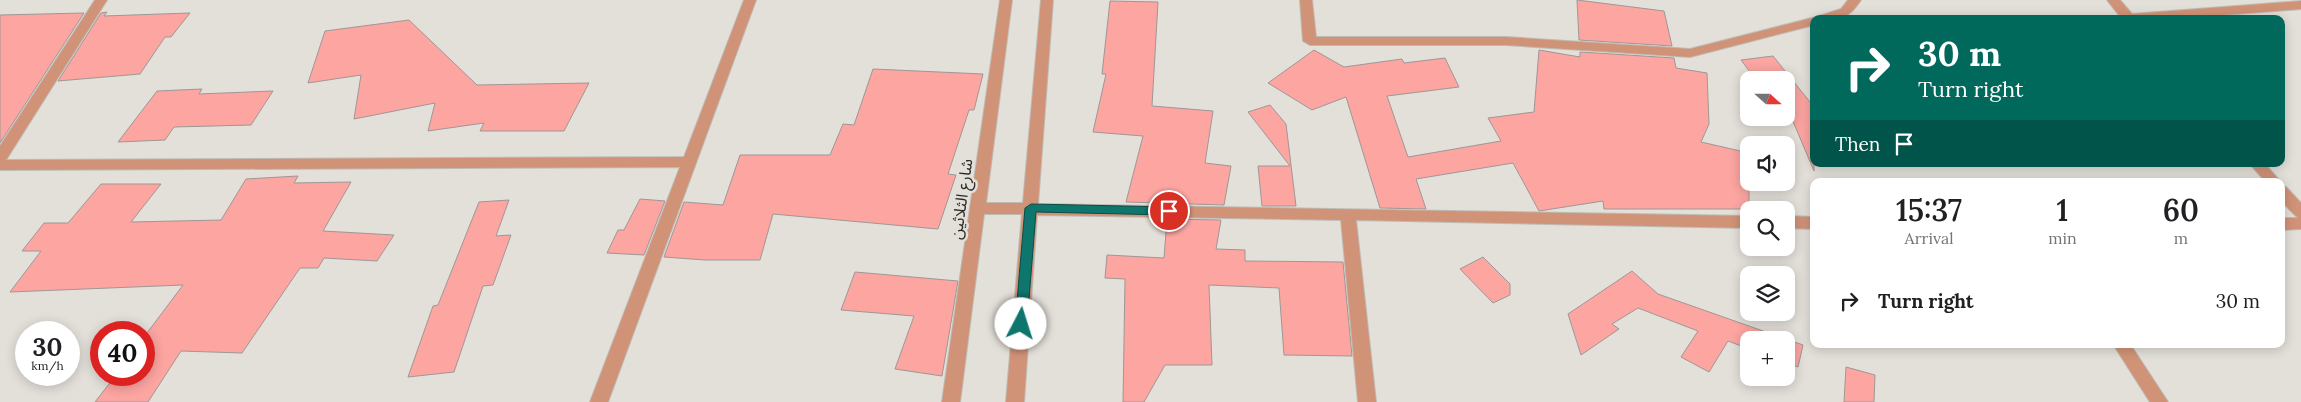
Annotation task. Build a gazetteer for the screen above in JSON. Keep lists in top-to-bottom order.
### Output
{
  "streets": {
    "street": ["شارع الثلاثين"]
  },
  "north": "right",
  "page": {
    "turn": ["30 m", "Turn right"],
    "map_buttons": "+",
    "then": "Then",
    "eta": [
      "15:37",
      "Arrival",
      "1",
      "min",
      "60",
      "m"
    ],
    "list": [
      {
        "name": "Turn right",
        "value": "30 m"
      }
    ],
    "speed": "30 km/h",
    "limit": "40"
  }
}
